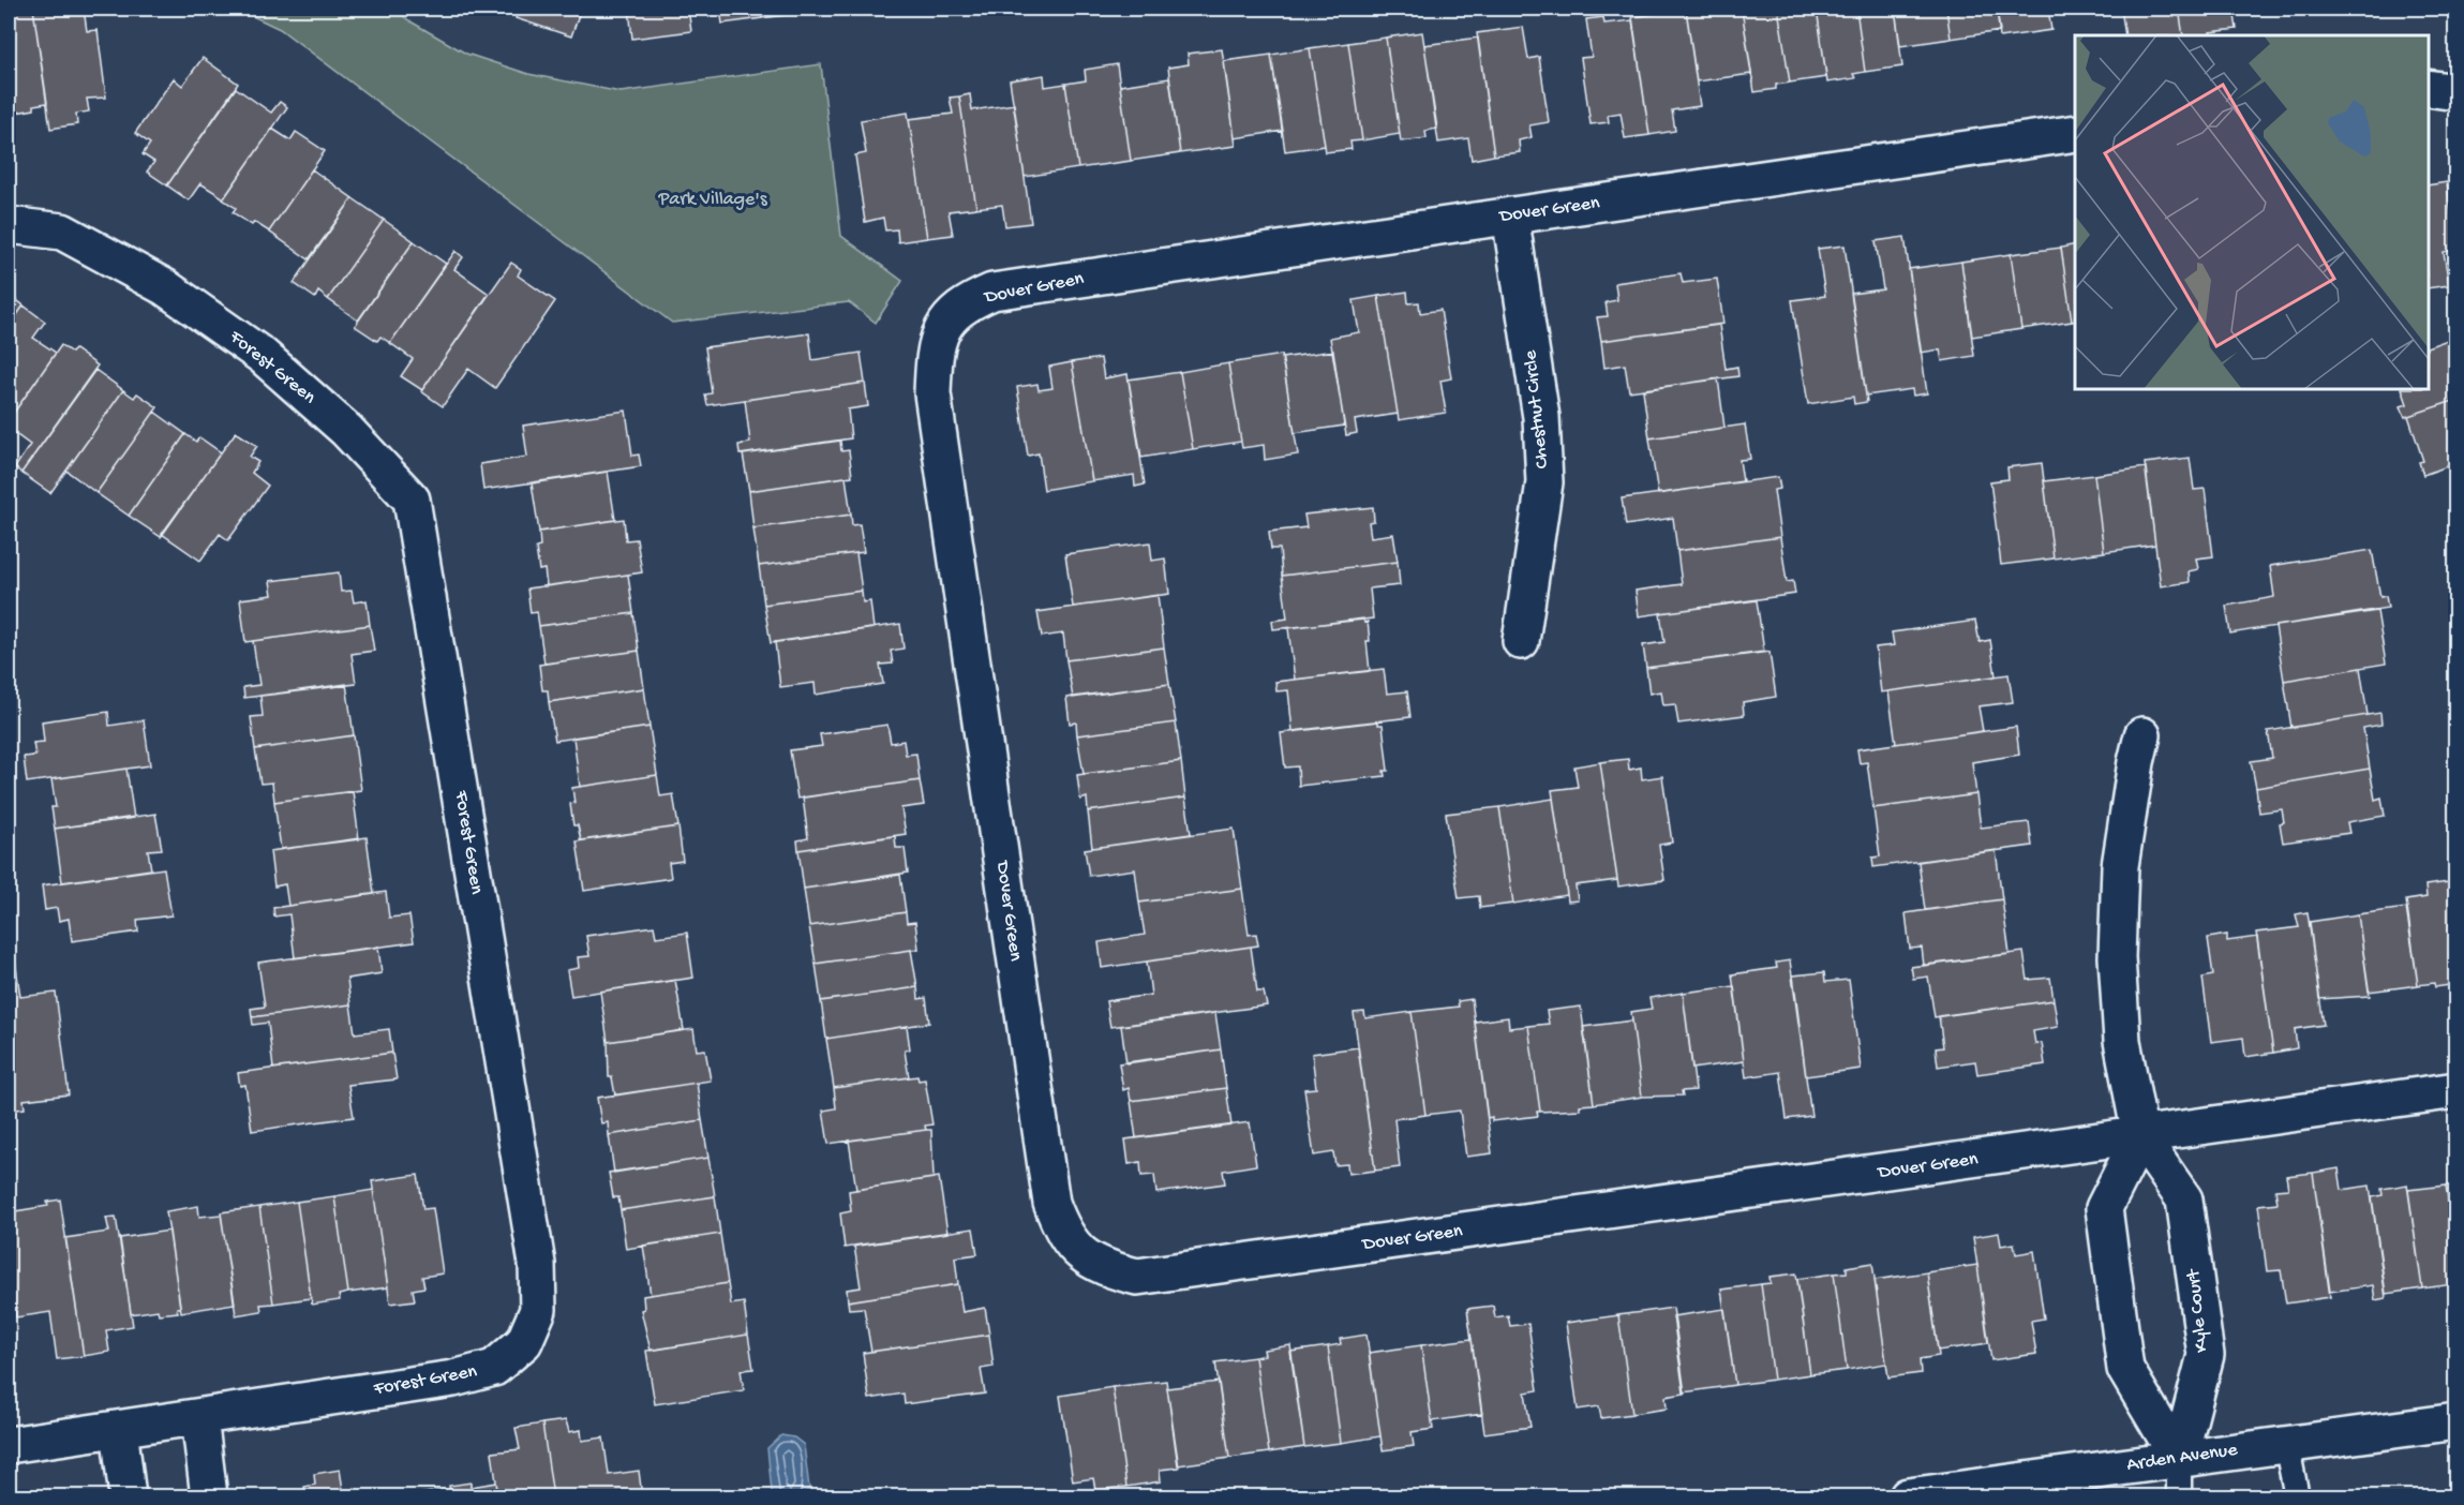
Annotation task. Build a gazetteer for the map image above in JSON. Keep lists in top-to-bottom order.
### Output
{
  "streets": {
    "street": [
      "Dover Green",
      "Forest Green",
      "Chestnut Circle",
      "Kyle Court",
      "Arden Avenue"
    ]
  },
  "crossings": [
    ["Dover Green", "Chestnut Circle"],
    ["Dover Green", "Kyle Court"],
    ["Kyle Court", "Arden Avenue"]
  ],
  "parks": ["Park Village's"]
}
